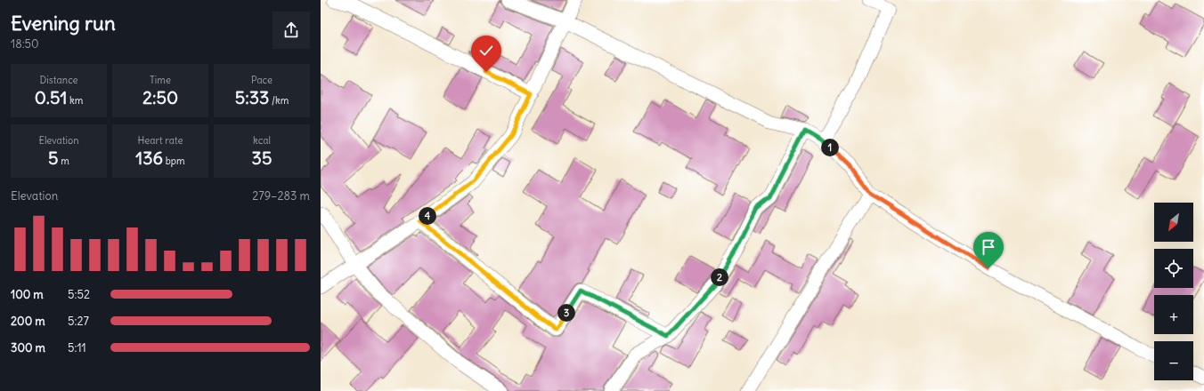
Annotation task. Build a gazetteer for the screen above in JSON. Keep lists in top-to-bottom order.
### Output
{
  "north": "bottom left",
  "page": {
    "heading": ["Evening run", "18:50"],
    "stats": [
      ["Distance", "0.51 km"],
      ["Time", "2:50"],
      ["Pace", "5:33 /km"],
      ["Elevation", "5 m"],
      ["Heart rate", "136 bpm"],
      ["kcal", "35"]
    ],
    "pins": [
      "1",
      "4",
      "2",
      "3"
    ],
    "chart": ["Elevation", "279–283 m"],
    "map_buttons": ["+", "−"],
    "list": [
      {
        "name": "100 m",
        "note": "5:52"
      },
      {
        "name": "200 m",
        "note": "5:27"
      },
      {
        "name": "300 m",
        "note": "5:11"
      }
    ]
  }
}
